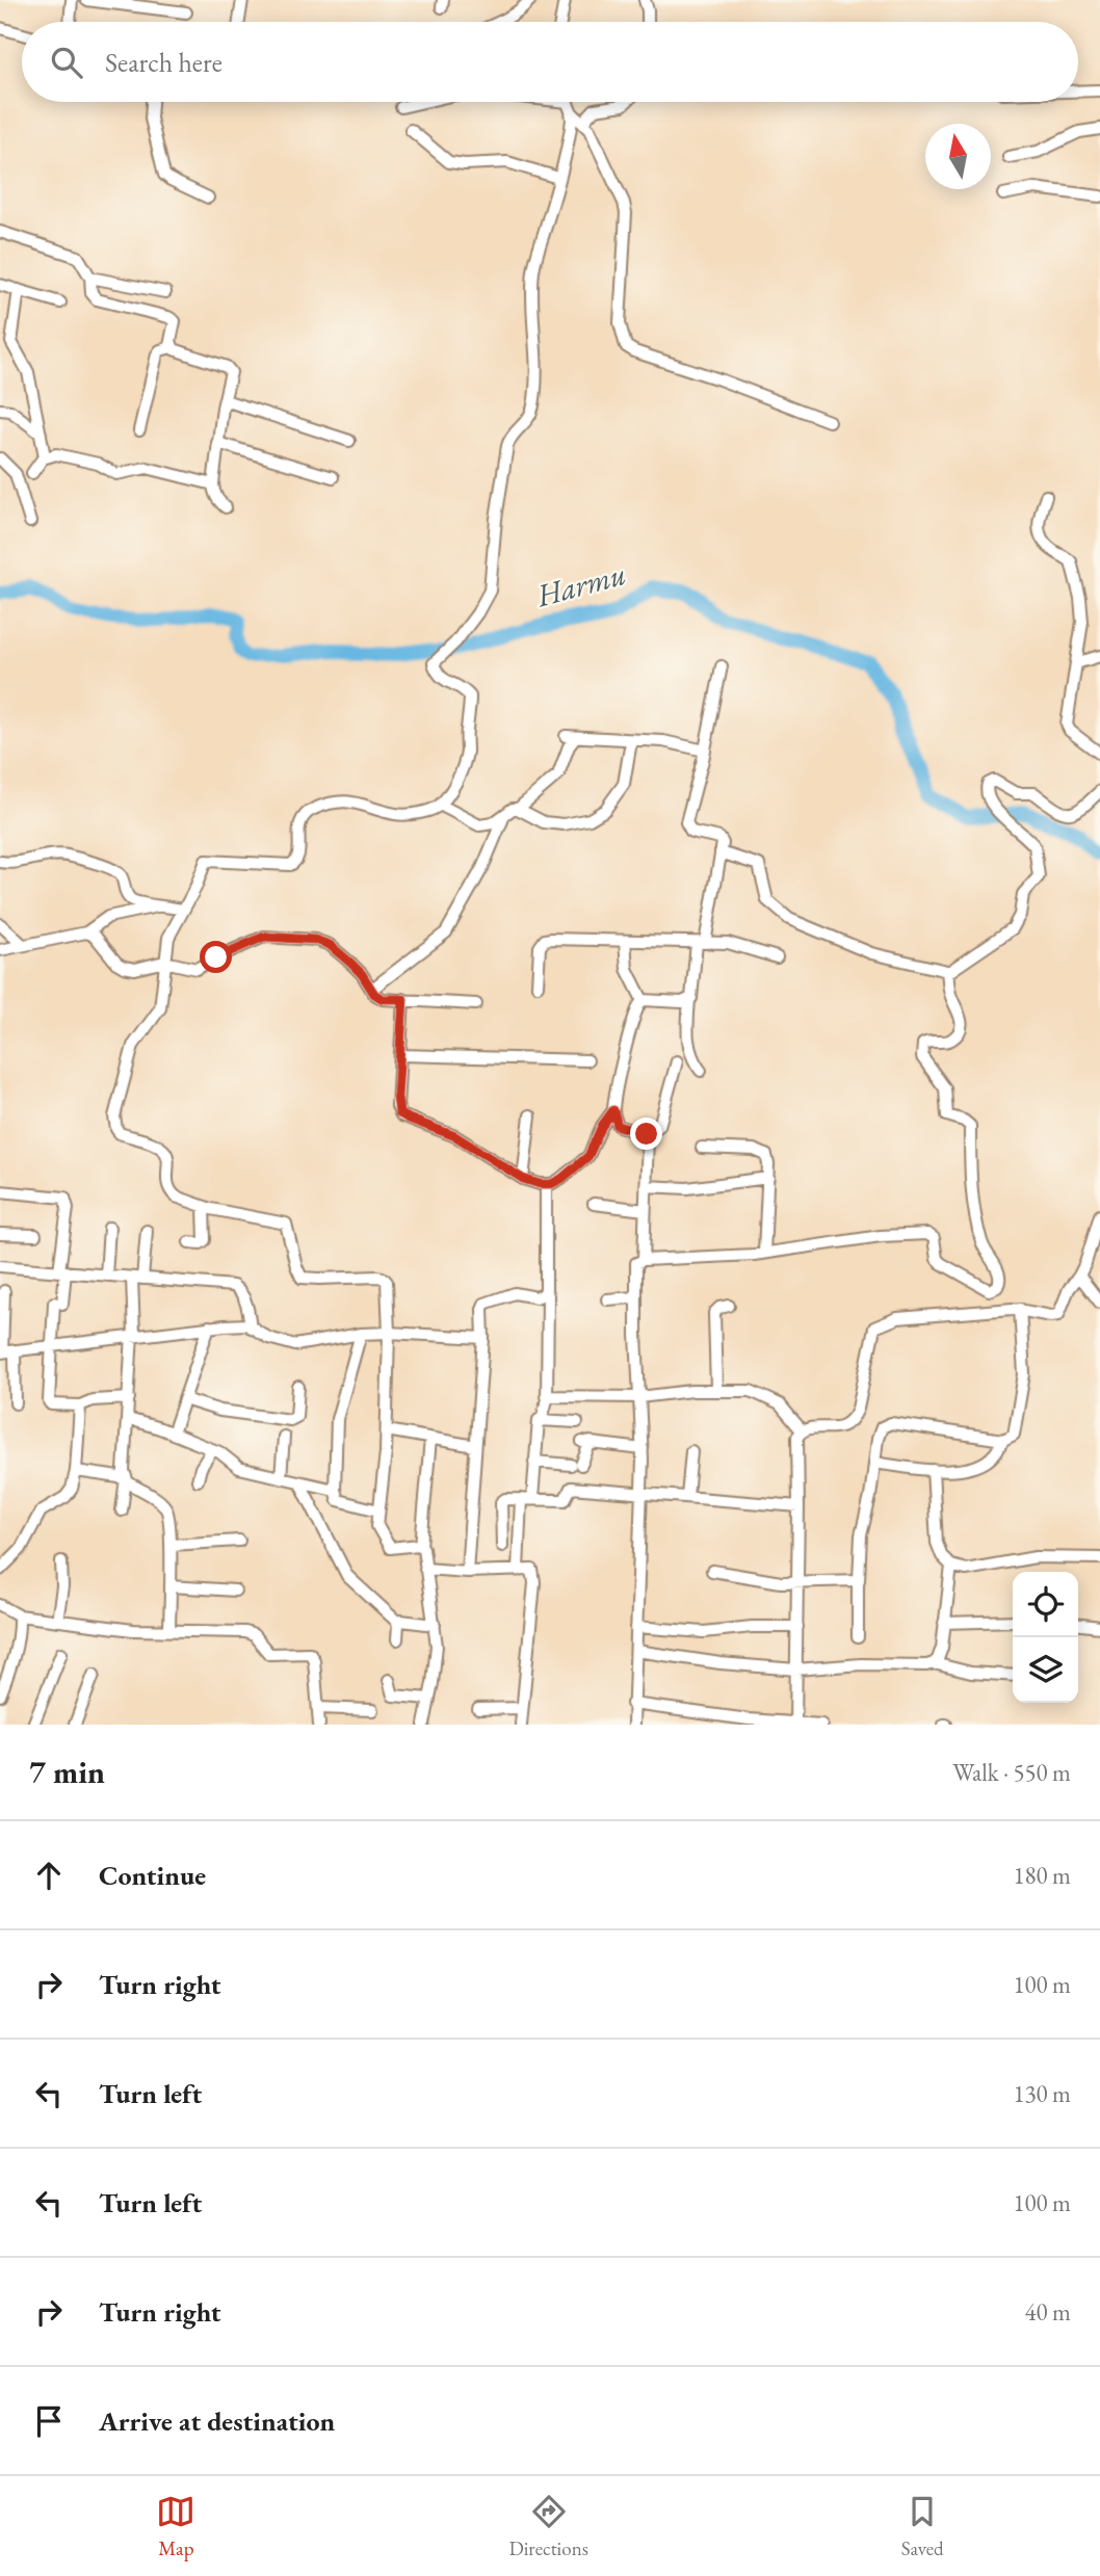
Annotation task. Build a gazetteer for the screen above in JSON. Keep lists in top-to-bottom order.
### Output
{
  "water": ["Harmu"],
  "north": "top",
  "page": {
    "search": "Search here",
    "heading": ["7 min", "Walk · 550 m"],
    "list": [
      ["Continue", "180 m"],
      ["Turn right", "100 m"],
      ["Turn left", "130 m"],
      ["Turn left", "100 m"],
      ["Turn right", "40 m"],
      "Arrive at destination"
    ],
    "nav": ["Map", "Directions", "Saved"]
  }
}
